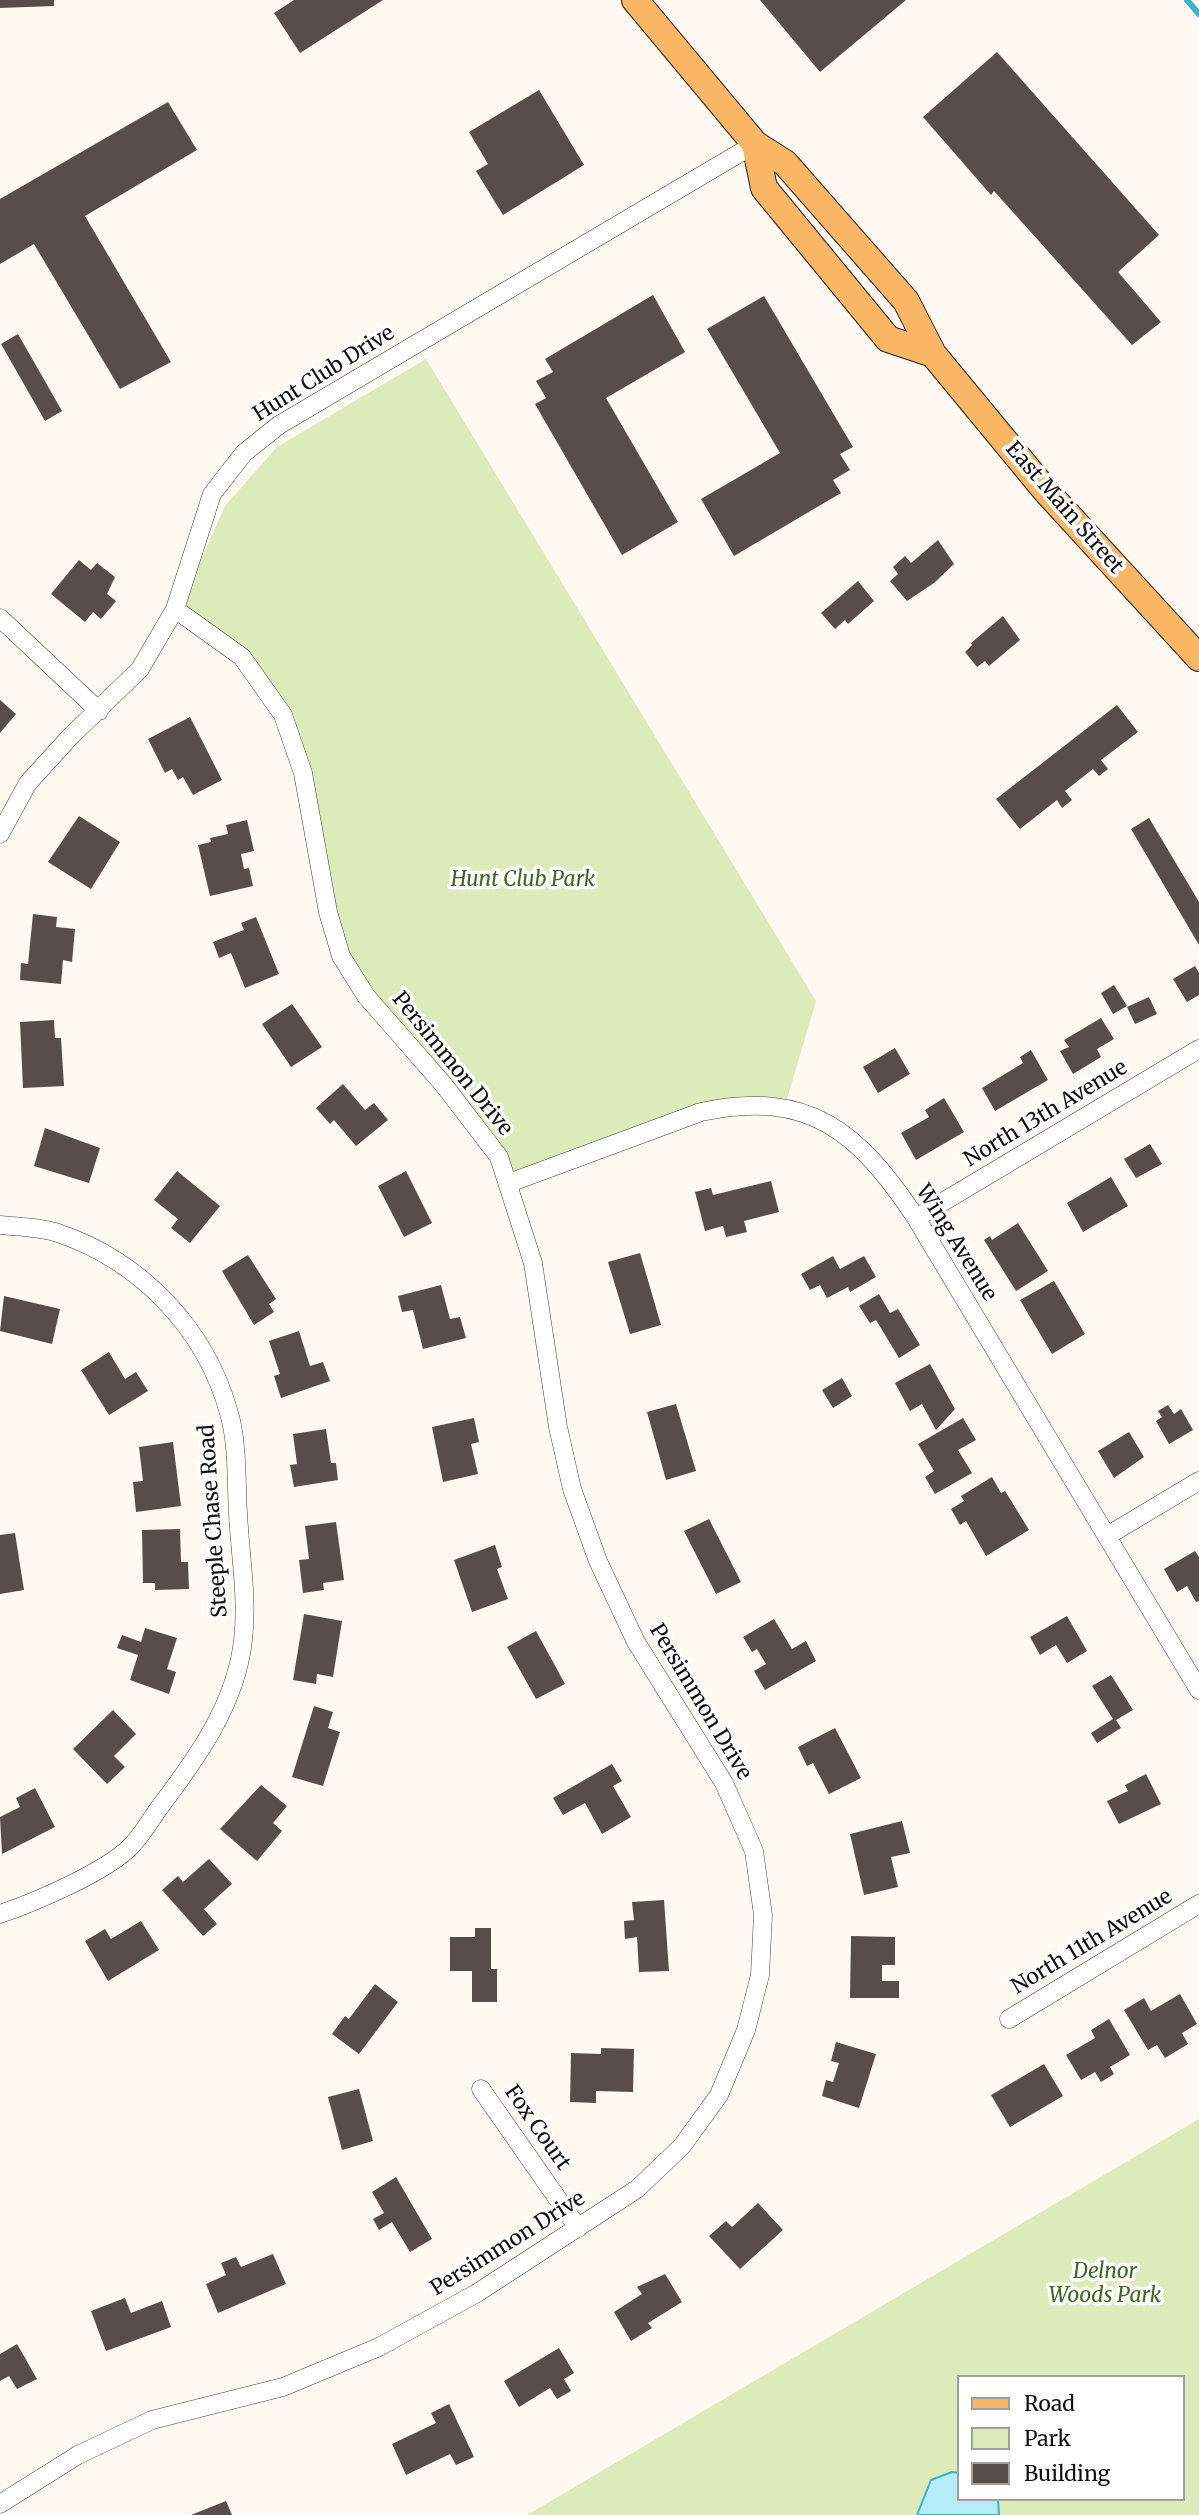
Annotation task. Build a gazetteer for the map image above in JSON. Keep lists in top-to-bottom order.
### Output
{
  "streets": {
    "main road": ["East Main Street"],
    "street": [
      "Hunt Club Drive",
      "Persimmon Drive",
      "North 13th Avenue",
      "Wing Avenue",
      "Steeple Chase Road",
      "North 11th Avenue",
      "Fox Court"
    ]
  },
  "crossings": [
    ["Hunt Club Drive", "East Main Street"],
    ["Hunt Club Drive", "Persimmon Drive"],
    ["Persimmon Drive", "Wing Avenue"],
    ["Persimmon Drive", "Fox Court"],
    ["North 13th Avenue", "Wing Avenue"]
  ],
  "parks": ["Hunt Club Park", "Delnor Woods Park"],
  "legend": ["Road", "Park", "Building"]
}
